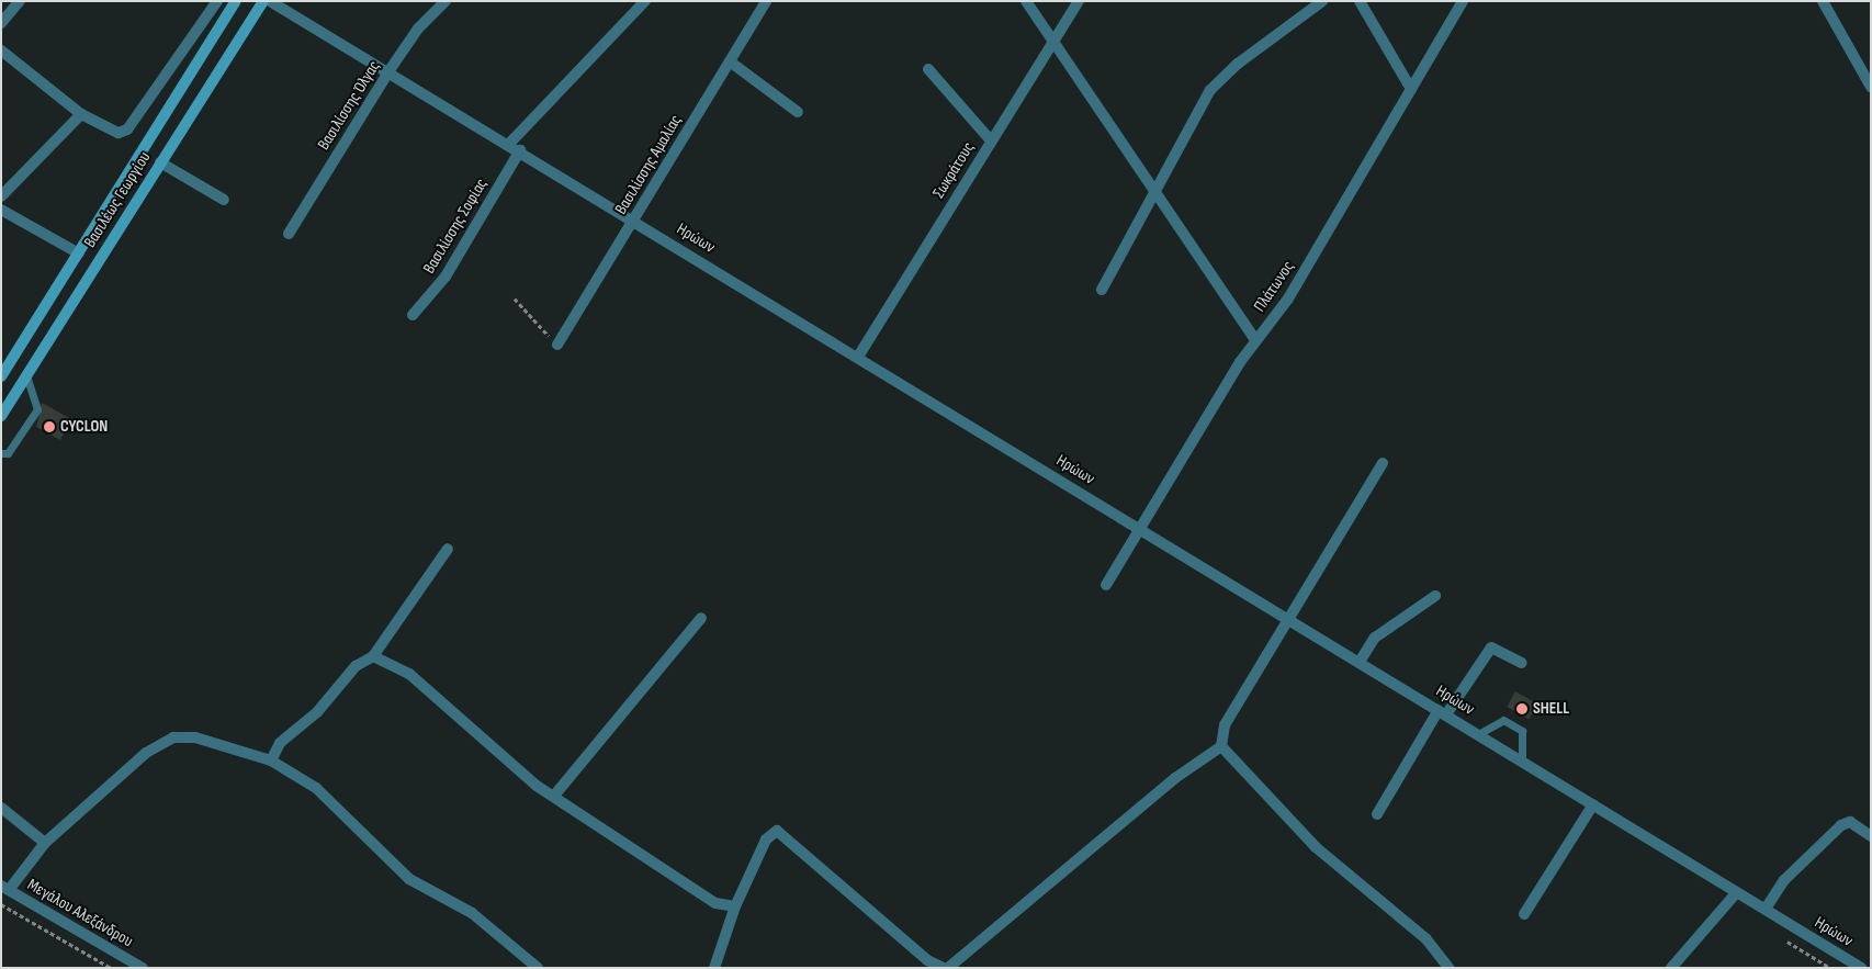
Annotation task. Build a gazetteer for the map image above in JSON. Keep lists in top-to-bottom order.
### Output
{
  "streets": {
    "main road": ["Βασιλέως Γεωργίου"],
    "street": [
      "Βασιλίσσης Όλγας",
      "Βασιλίσσης Αμαλίας",
      "Σωκράτους",
      "Βασιλίσσης Σοφίας",
      "Ηρώων",
      "Πλάτωνος",
      "Μεγάλου Αλεξάνδρου"
    ]
  },
  "crossings": [
    ["Βασιλίσσης Όλγας", "Ηρώων"],
    ["Βασιλίσσης Αμαλίας", "Ηρώων"],
    ["Σωκράτους", "Ηρώων"],
    ["Βασιλίσσης Σοφίας", "Ηρώων"],
    ["Ηρώων", "Πλάτωνος"]
  ],
  "places": ["CYCLON", "SHELL"]
}
